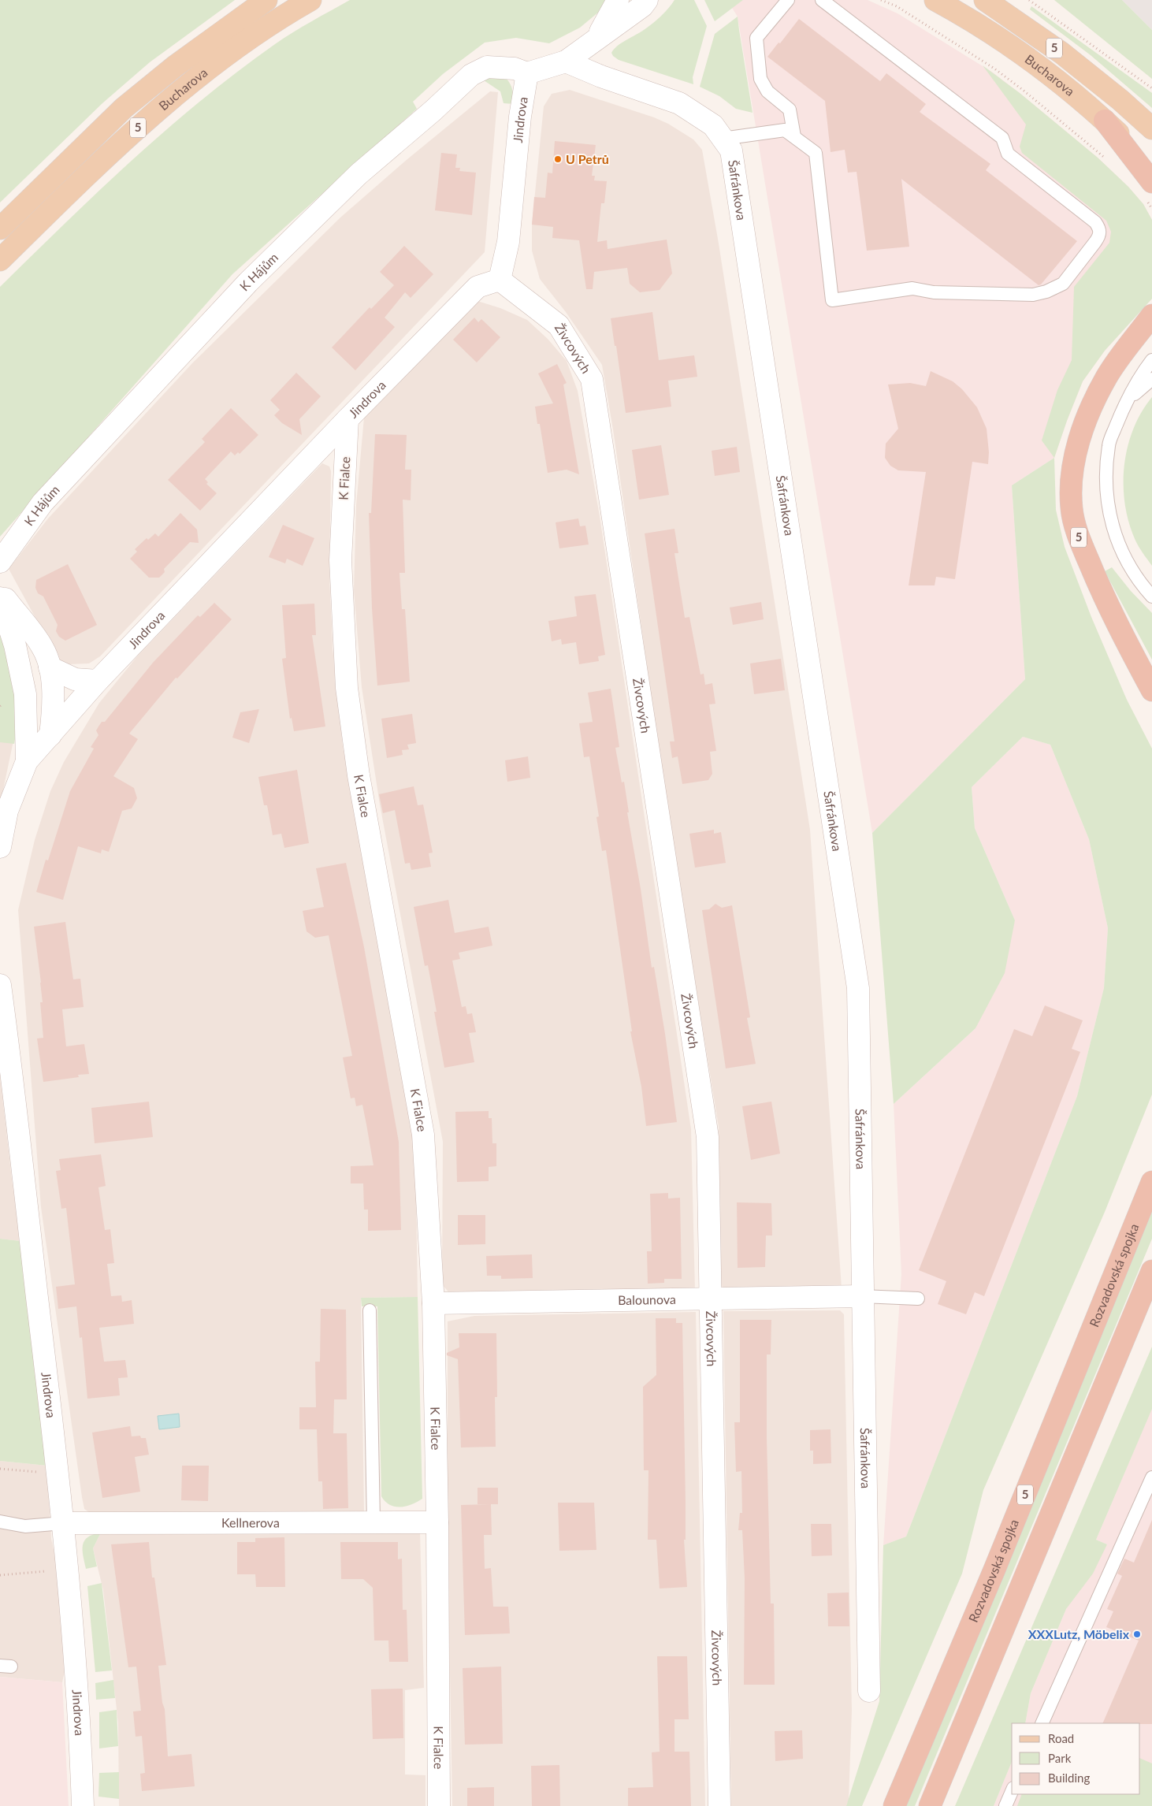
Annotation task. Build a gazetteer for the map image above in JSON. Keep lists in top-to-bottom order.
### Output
{
  "streets": {
    "highway": ["5", "Rozvadovská spojka"],
    "main road": ["Bucharova"],
    "street": [
      "Jindrova",
      "Šafránkova",
      "K Hájům",
      "Živcových",
      "K Fialce",
      "Balounova",
      "Kellnerova"
    ]
  },
  "crossings": [
    ["5", "Bucharova"],
    ["Jindrova", "K Hájům"],
    ["Jindrova", "Živcových"],
    ["Jindrova", "K Fialce"],
    ["Jindrova", "Kellnerova"],
    ["Šafránkova", "Balounova"],
    ["Živcových", "Balounova"],
    ["K Fialce", "Balounova"],
    ["K Fialce", "Kellnerova"]
  ],
  "places": ["U Petrů", "XXXLutz, Möbelix"],
  "legend": ["Road", "Park", "Building"]
}
